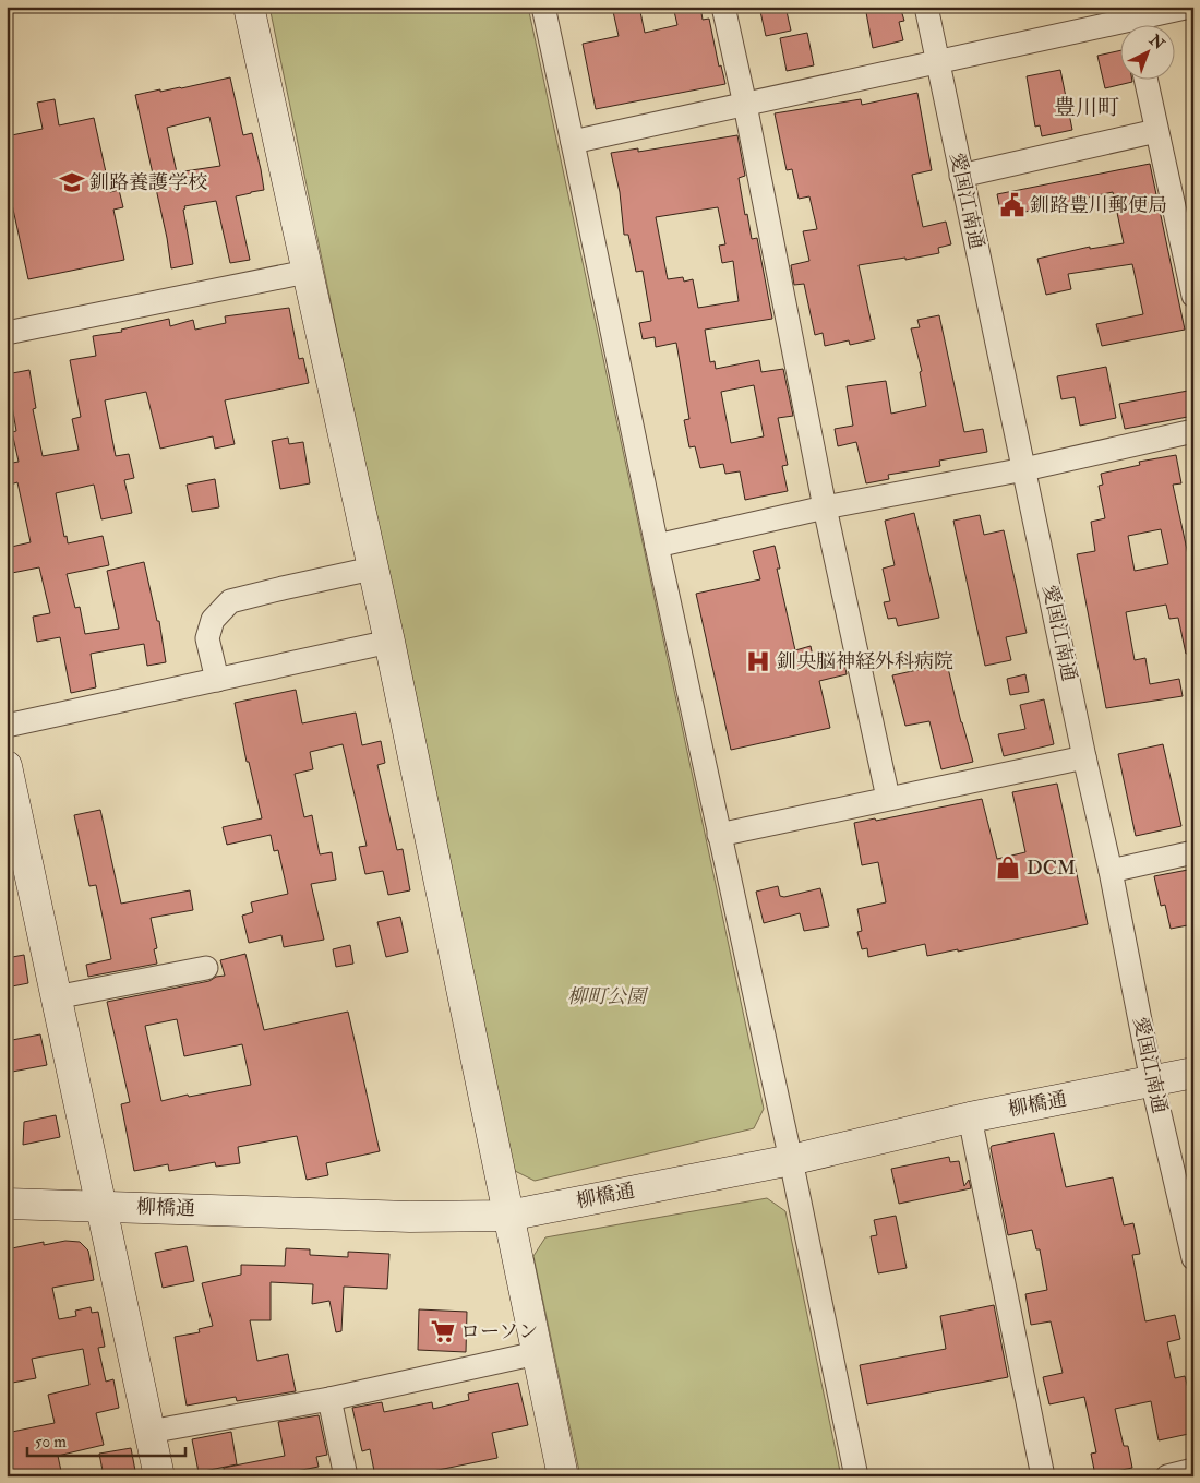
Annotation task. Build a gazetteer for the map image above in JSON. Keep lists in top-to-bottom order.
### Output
{
  "streets": {
    "street": ["愛国江南通", "柳橋通"]
  },
  "crossings": [
    ["愛国江南通", "柳橋通"]
  ],
  "districts": ["豊川町"],
  "parks": ["柳町公園"],
  "places": {
    "school or university": ["釧路養護学校"],
    "public building": ["釧路豊川郵便局"],
    "hospital": ["釧央脳神経外科病院"],
    "shop": ["DCM"],
    "supermarket": ["ローソン"]
  },
  "scale_bar": "50 m",
  "north": "top right"
}
